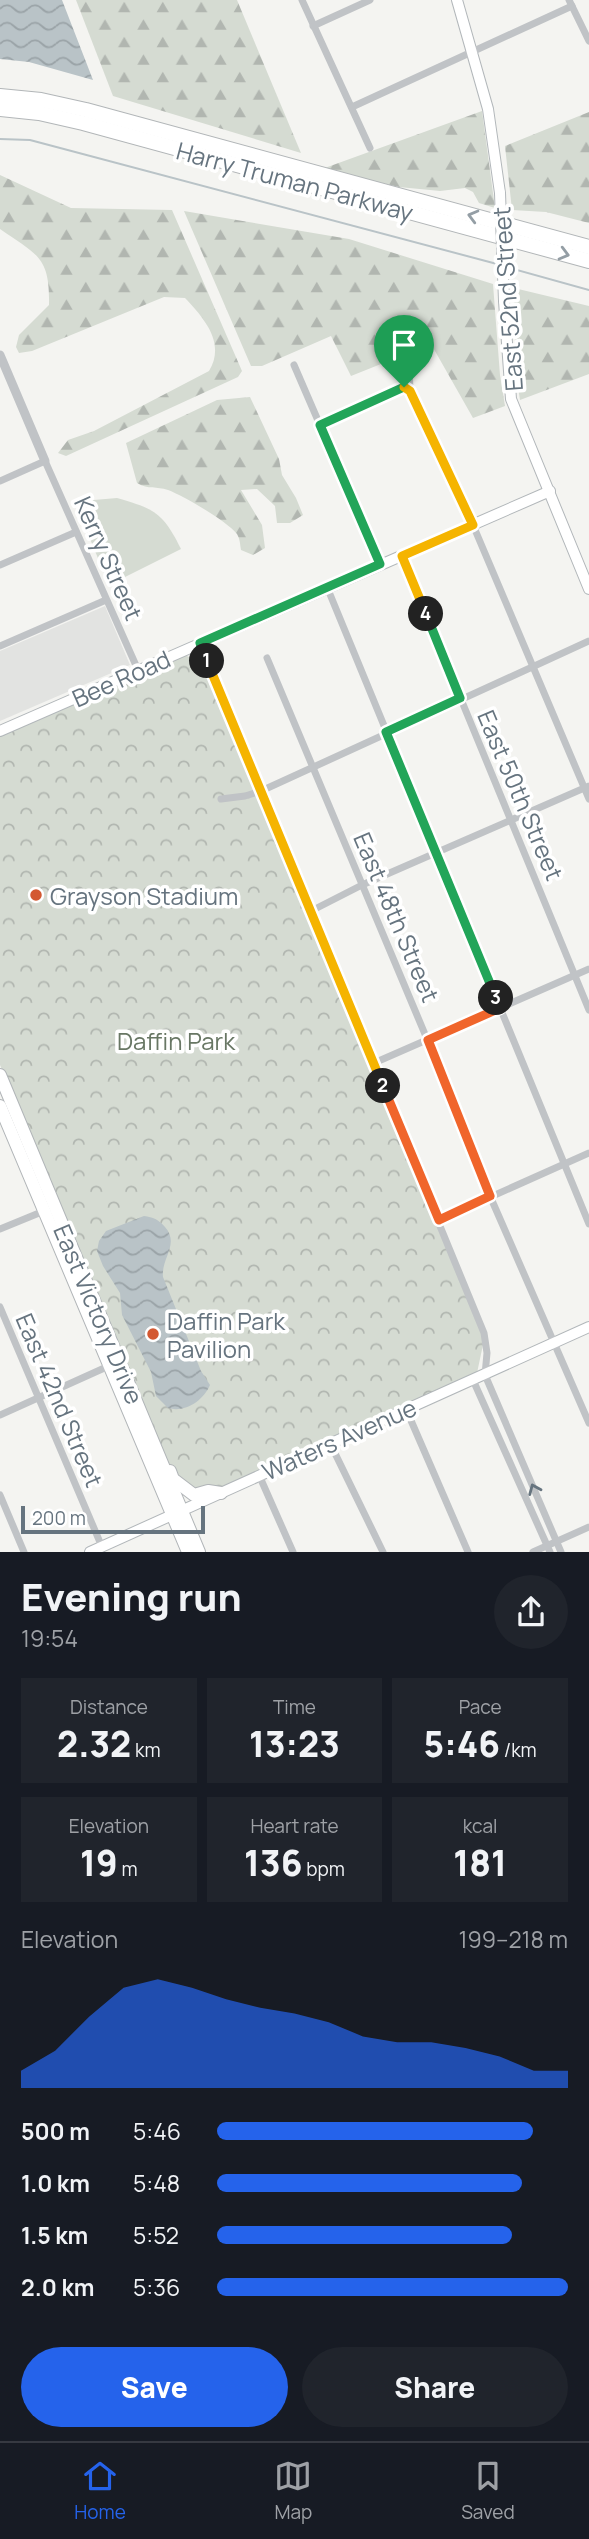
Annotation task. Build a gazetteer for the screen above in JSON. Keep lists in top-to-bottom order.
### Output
{
  "streets": {
    "highway": ["Harry Truman Parkway"],
    "main road": [
      "East 52nd Street",
      "Bee Road",
      "East Victory Drive",
      "Waters Avenue"
    ],
    "street": [
      "Kerry Street",
      "East 50th Street",
      "East 48th Street",
      "East 42nd Street"
    ]
  },
  "crossings": [
    ["East 52nd Street", "Bee Road"],
    ["Kerry Street", "Bee Road"],
    ["Bee Road", "East 50th Street"],
    ["East 48th Street", "Waters Avenue"],
    ["East Victory Drive", "Waters Avenue"],
    ["East 42nd Street", "Waters Avenue"]
  ],
  "parks": ["Daffin Park"],
  "places": ["Grayson Stadium", "Daffin Park Pavilion"],
  "scale_bar": "200 m",
  "page": {
    "pins": [
      "4",
      "1",
      "3",
      "2"
    ],
    "scale": "200 m",
    "heading": ["Evening run", "19:54"],
    "stats": [
      ["Distance", "2.32 km"],
      ["Time", "13:23"],
      ["Pace", "5:46 /km"],
      ["Elevation", "19 m"],
      ["Heart rate", "136 bpm"],
      ["kcal", "181"]
    ],
    "chart": ["Elevation", "199–218 m"],
    "list": [
      {
        "name": "500 m",
        "note": "5:46"
      },
      {
        "name": "1.0 km",
        "note": "5:48"
      },
      {
        "name": "1.5 km",
        "note": "5:52"
      },
      {
        "name": "2.0 km",
        "note": "5:36"
      }
    ],
    "buttons": ["Save", "Share"],
    "tabs": ["Home", "Map", "Saved"]
  }
}
